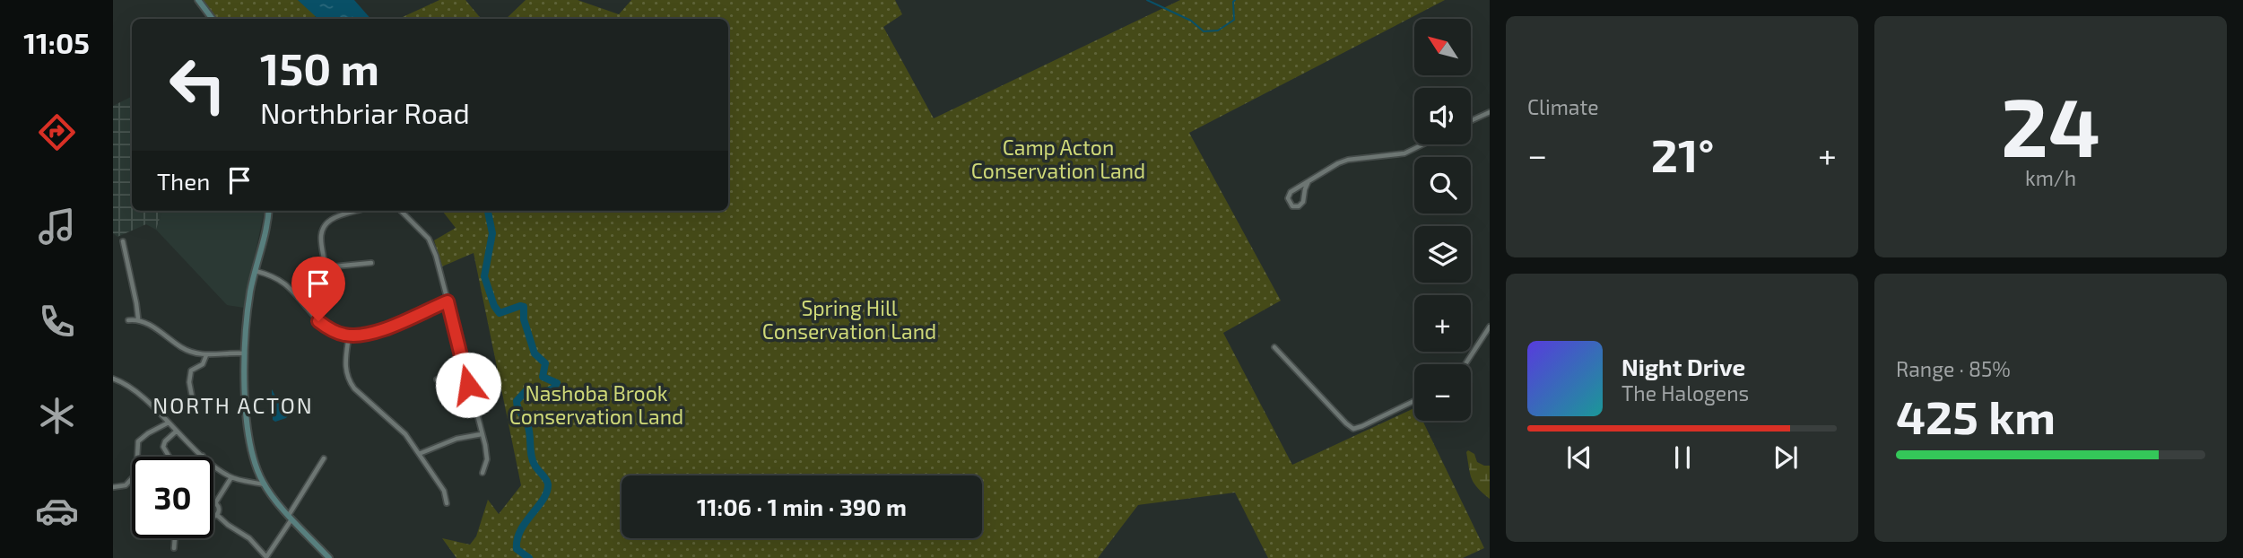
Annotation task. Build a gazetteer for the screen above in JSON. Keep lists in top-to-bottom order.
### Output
{
  "districts": ["NORTH ACTON"],
  "parks": ["Camp Acton Conservation Land", "Spring Hill Conservation Land", "Nashoba Brook Conservation Land"],
  "north": "top left",
  "page": {
    "tabs": "11:05",
    "tile": [
      "Climate",
      ["24", "km/h"],
      ["Range · 85%", "425 km"]
    ],
    "map_buttons": ["+", "−"],
    "turn": ["150 m", "Northbriar Road"],
    "heat": ["−", "21°", "+"],
    "then": "Then",
    "song": ["Night Drive", "The Halogens"],
    "limit": "30",
    "trip": "11:06 · 1 min · 390 m"
  }
}
